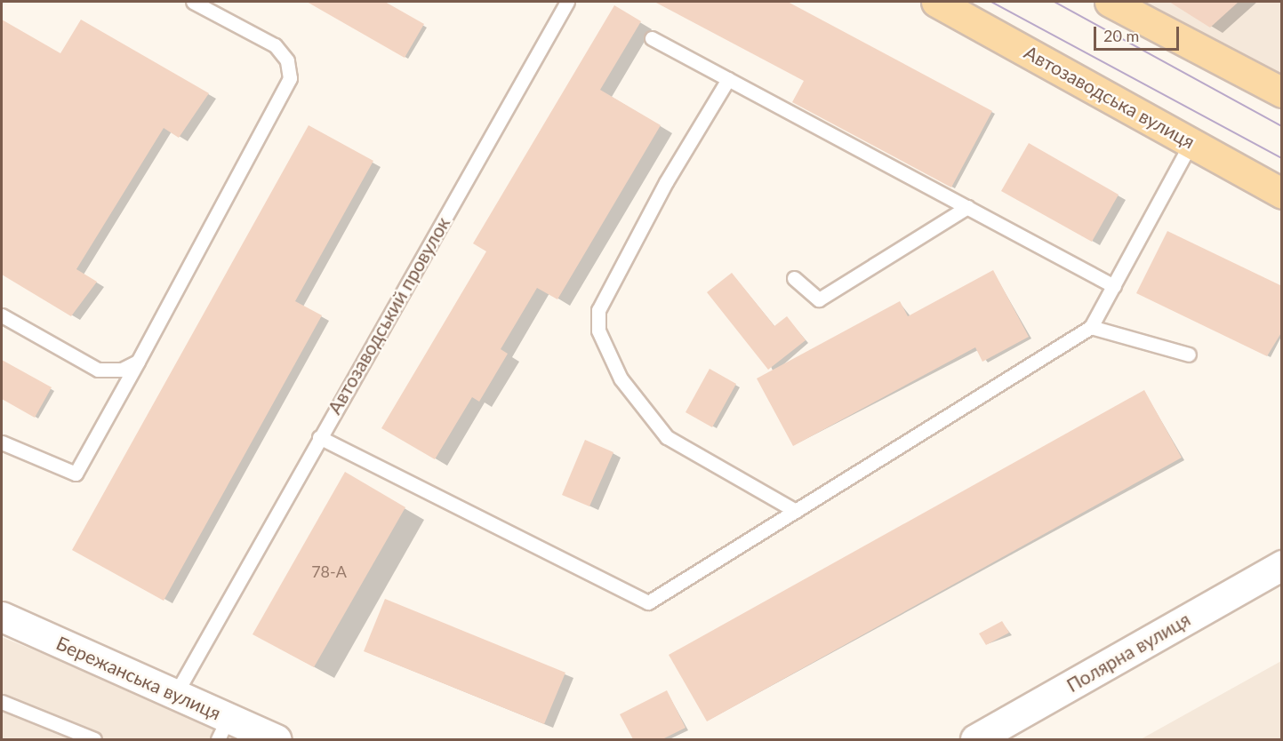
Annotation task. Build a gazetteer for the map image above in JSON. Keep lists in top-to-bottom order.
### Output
{
  "streets": {
    "main road": ["Автозаводська вулиця", "Полярна вулиця", "Бережанська вулиця"],
    "lane": ["Автозаводський провулок"]
  },
  "crossings": [
    ["Автозаводський провулок", "Бережанська вулиця"]
  ],
  "house_numbers": ["78-А"],
  "scale_bar": "20 m"
}
